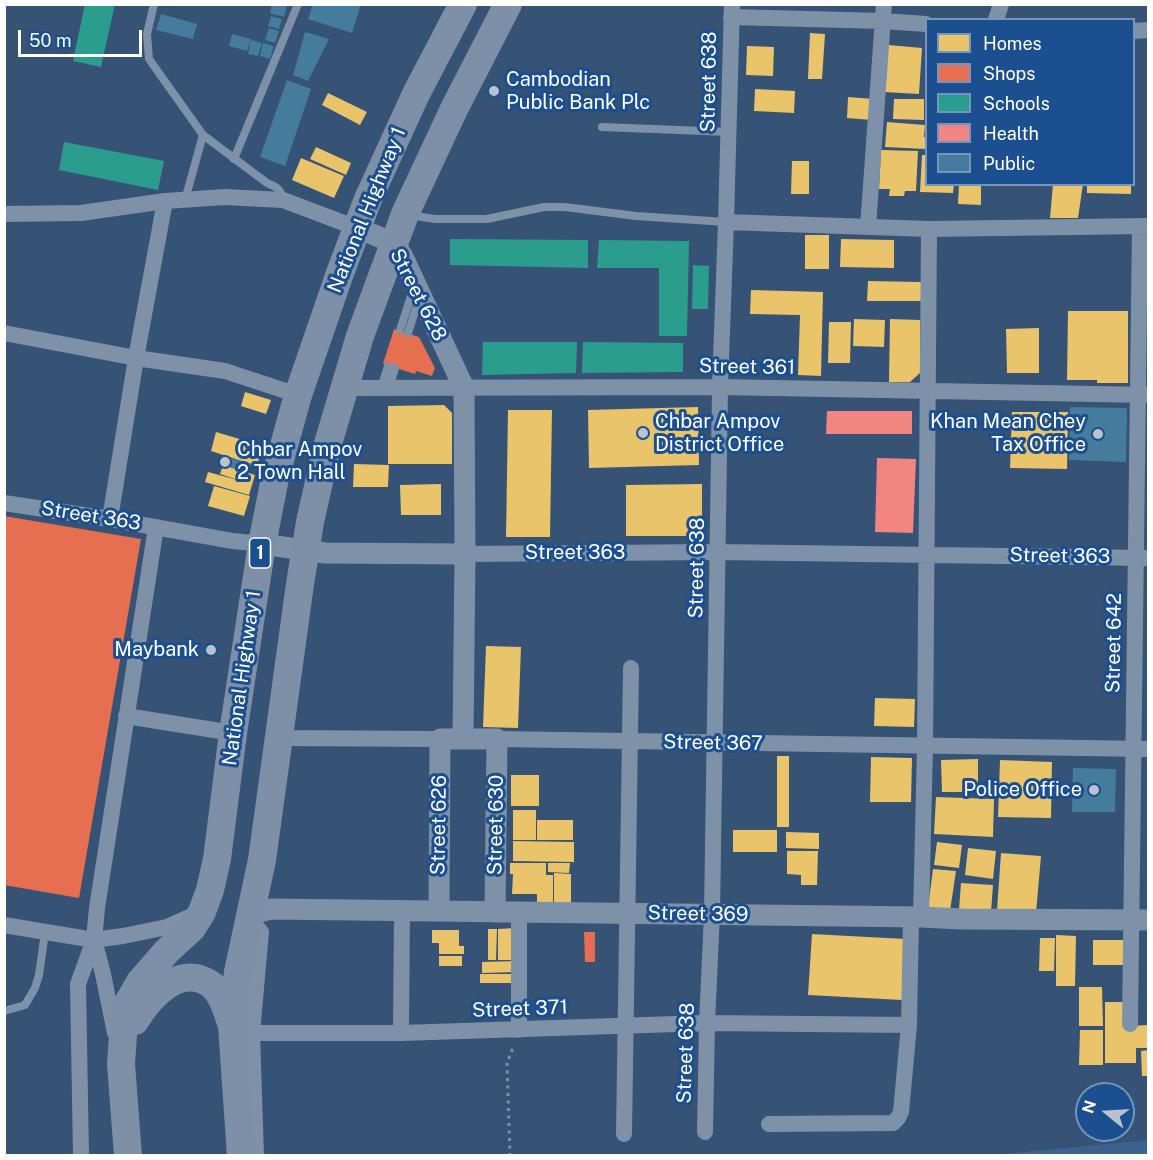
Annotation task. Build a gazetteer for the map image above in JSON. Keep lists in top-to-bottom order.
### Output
{
  "streets": {
    "highway": ["National Highway 1", "1"],
    "street": [
      "Street 638",
      "Street 628",
      "Street 361",
      "Street 363",
      "Street 642",
      "Street 367",
      "Street 626",
      "Street 630",
      "Street 369",
      "Street 371"
    ]
  },
  "crossings": [
    ["Street 638", "Street 361"],
    ["Street 638", "Street 363"],
    ["Street 638", "Street 367"],
    ["Street 638", "Street 369"],
    ["Street 638", "Street 371"],
    ["National Highway 1", "Street 628"],
    ["National Highway 1", "Street 361"],
    ["National Highway 1", "Street 363"],
    ["National Highway 1", "Street 367"],
    ["National Highway 1", "Street 369"],
    ["National Highway 1", "Street 371"],
    ["Street 628", "Street 361"],
    ["Street 628", "Street 363"],
    ["Street 628", "Street 367"],
    ["Street 361", "Street 642"],
    ["Street 363", "Street 642"],
    ["Street 642", "Street 367"],
    ["Street 642", "Street 369"],
    ["Street 367", "Street 626"],
    ["Street 367", "Street 630"],
    ["Street 626", "Street 369"],
    ["Street 630", "Street 369"]
  ],
  "places": [
    "Cambodian Public Bank Plc",
    "Chbar Ampov District Office",
    "Khan Mean Chey Tax Office",
    "Chbar Ampov 2 Town Hall",
    "Maybank",
    "Police Office"
  ],
  "legend": [
    "Homes",
    "Shops",
    "Schools",
    "Health",
    "Public"
  ],
  "scale_bar": "50 m",
  "north": "left"
}
